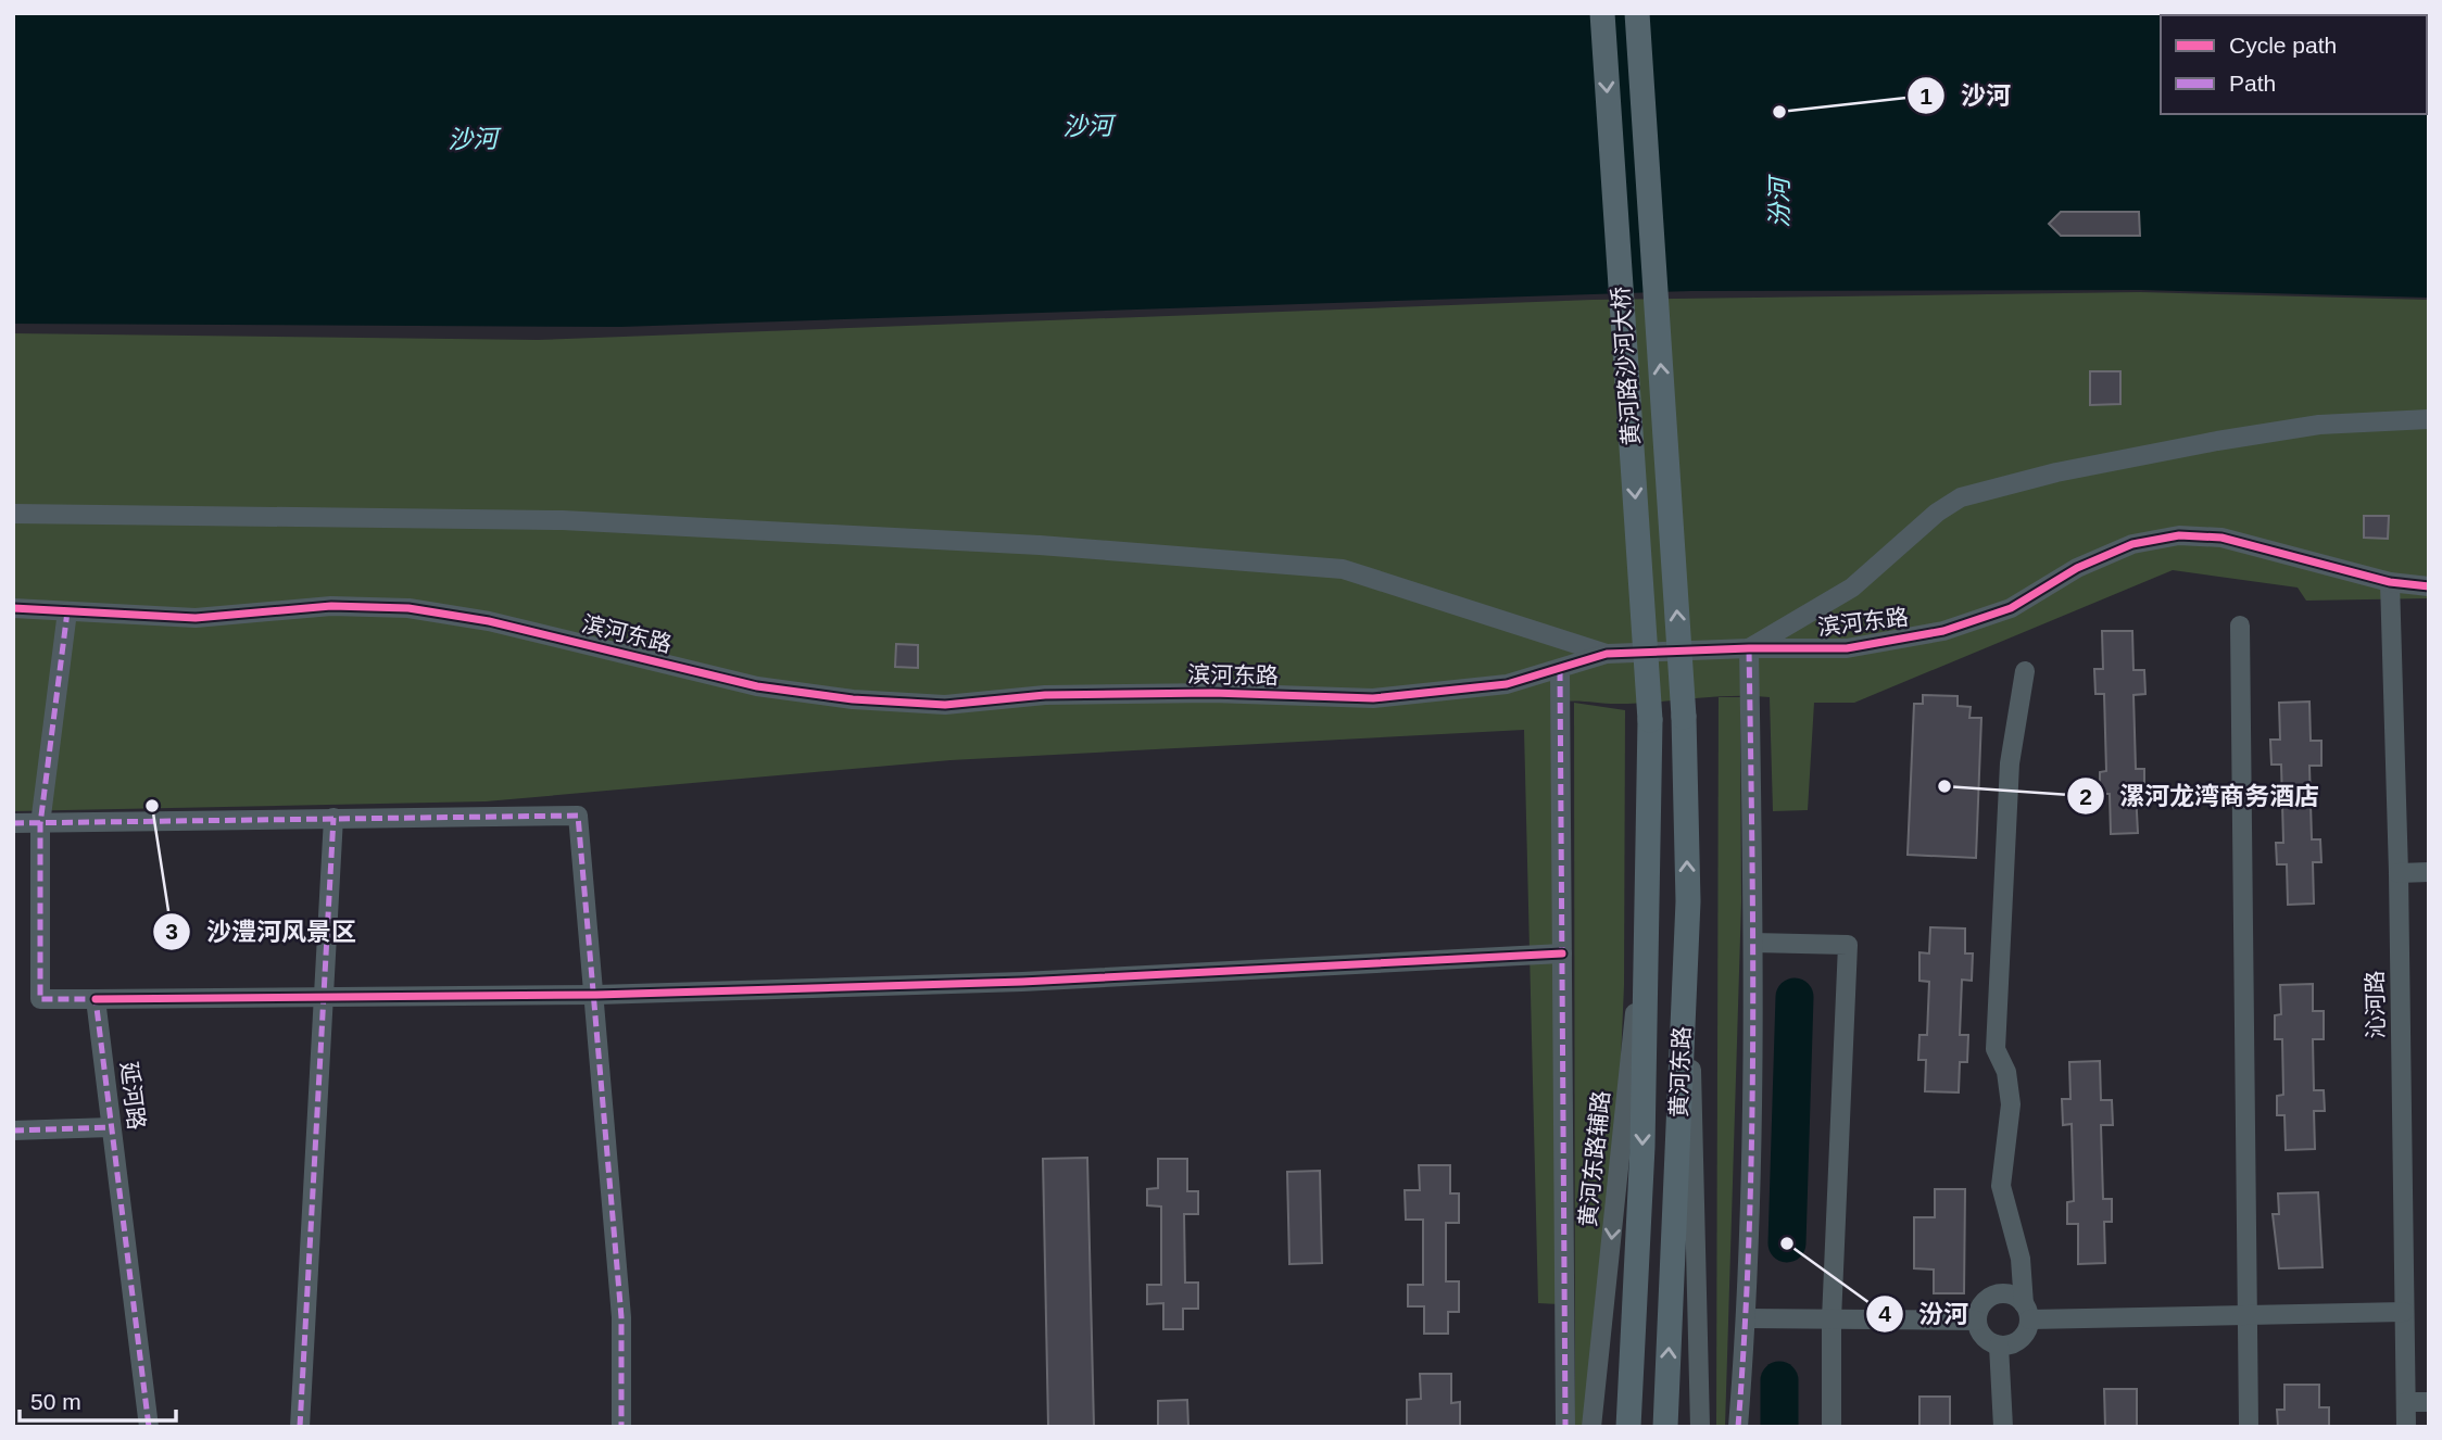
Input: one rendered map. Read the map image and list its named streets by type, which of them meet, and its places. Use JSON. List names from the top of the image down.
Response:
{
  "streets": {
    "main road": ["黄河路沙河大桥", "黄河东路"],
    "street": [
      "滨河东路",
      "沁河路",
      "延河路",
      "黄河东路辅路"
    ]
  },
  "crossings": [
    ["黄河路沙河大桥", "黄河东路"],
    ["滨河东路", "沁河路"],
    ["黄河东路", "黄河东路辅路"]
  ],
  "water": ["沙河", "汾河"],
  "places": [
    "沙河",
    "漯河龙湾商务酒店",
    "沙澧河风景区",
    "汾河"
  ],
  "legend": ["Cycle path", "Path"],
  "scale_bar": "50 m"
}
